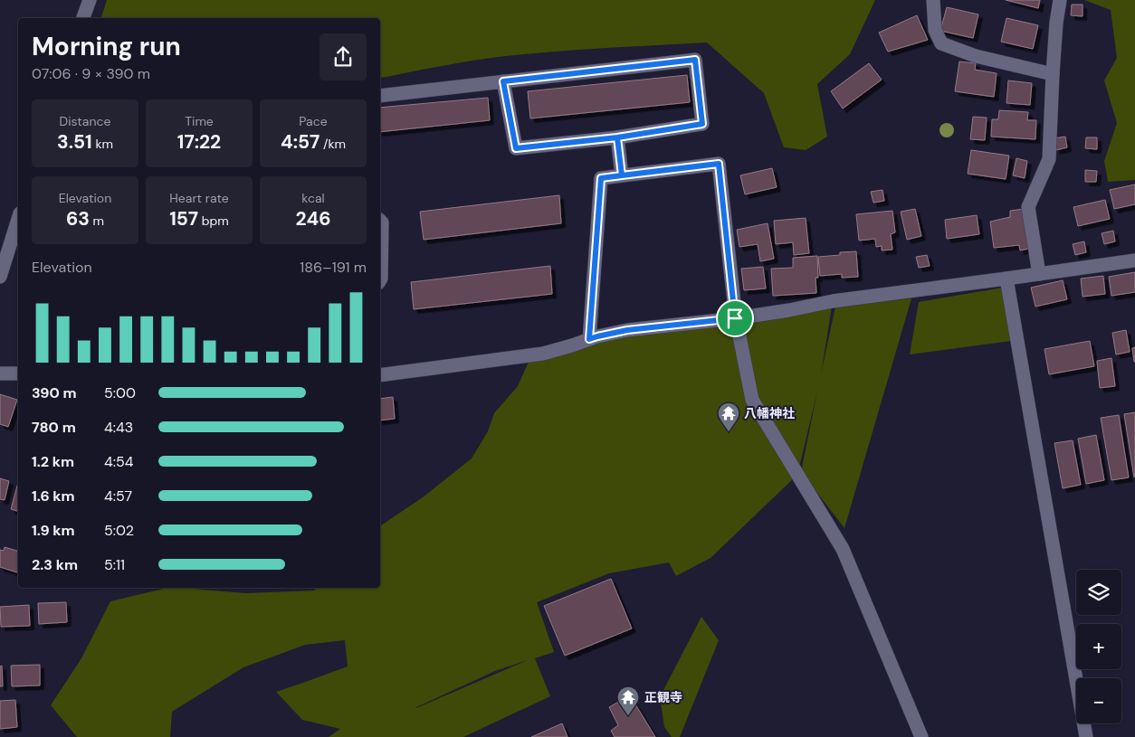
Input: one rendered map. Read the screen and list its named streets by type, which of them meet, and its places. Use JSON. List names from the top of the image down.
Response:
{
  "places": {
    "temple": ["八幡神社", "正観寺"]
  },
  "page": {
    "heading": ["Morning run", "07:06 · 9 × 390 m"],
    "stats": [
      ["Distance", "3.51 km"],
      ["Time", "17:22"],
      ["Pace", "4:57 /km"],
      ["Elevation", "63 m"],
      ["Heart rate", "157 bpm"],
      ["kcal", "246"]
    ],
    "chart": ["Elevation", "186–191 m"],
    "list": [
      {
        "name": "390 m",
        "note": "5:00"
      },
      {
        "name": "780 m",
        "note": "4:43"
      },
      {
        "name": "1.2 km",
        "note": "4:54"
      },
      {
        "name": "1.6 km",
        "note": "4:57"
      },
      {
        "name": "1.9 km",
        "note": "5:02"
      },
      {
        "name": "2.3 km",
        "note": "5:11"
      }
    ],
    "map_buttons": ["+", "−"]
  }
}
